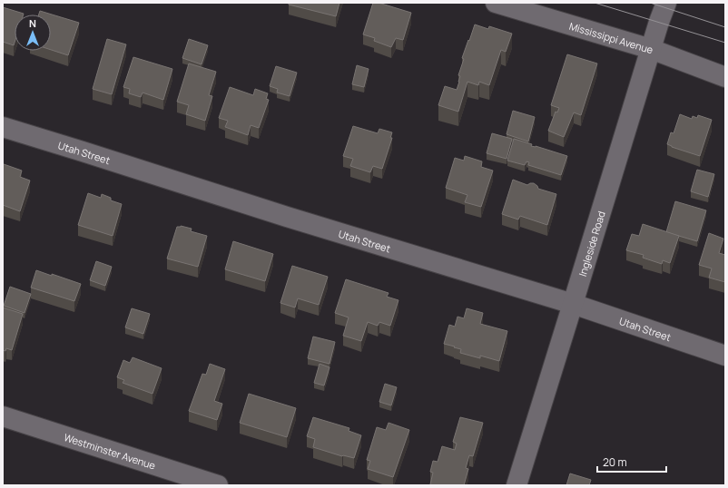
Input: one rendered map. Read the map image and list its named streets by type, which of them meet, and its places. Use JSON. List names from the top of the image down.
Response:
{
  "streets": {
    "street": [
      "Mississippi Avenue",
      "Utah Street",
      "Ingleside Road",
      "Westminster Avenue"
    ]
  },
  "crossings": [
    ["Mississippi Avenue", "Ingleside Road"],
    ["Utah Street", "Ingleside Road"]
  ],
  "scale_bar": "20 m",
  "north": "top"
}
